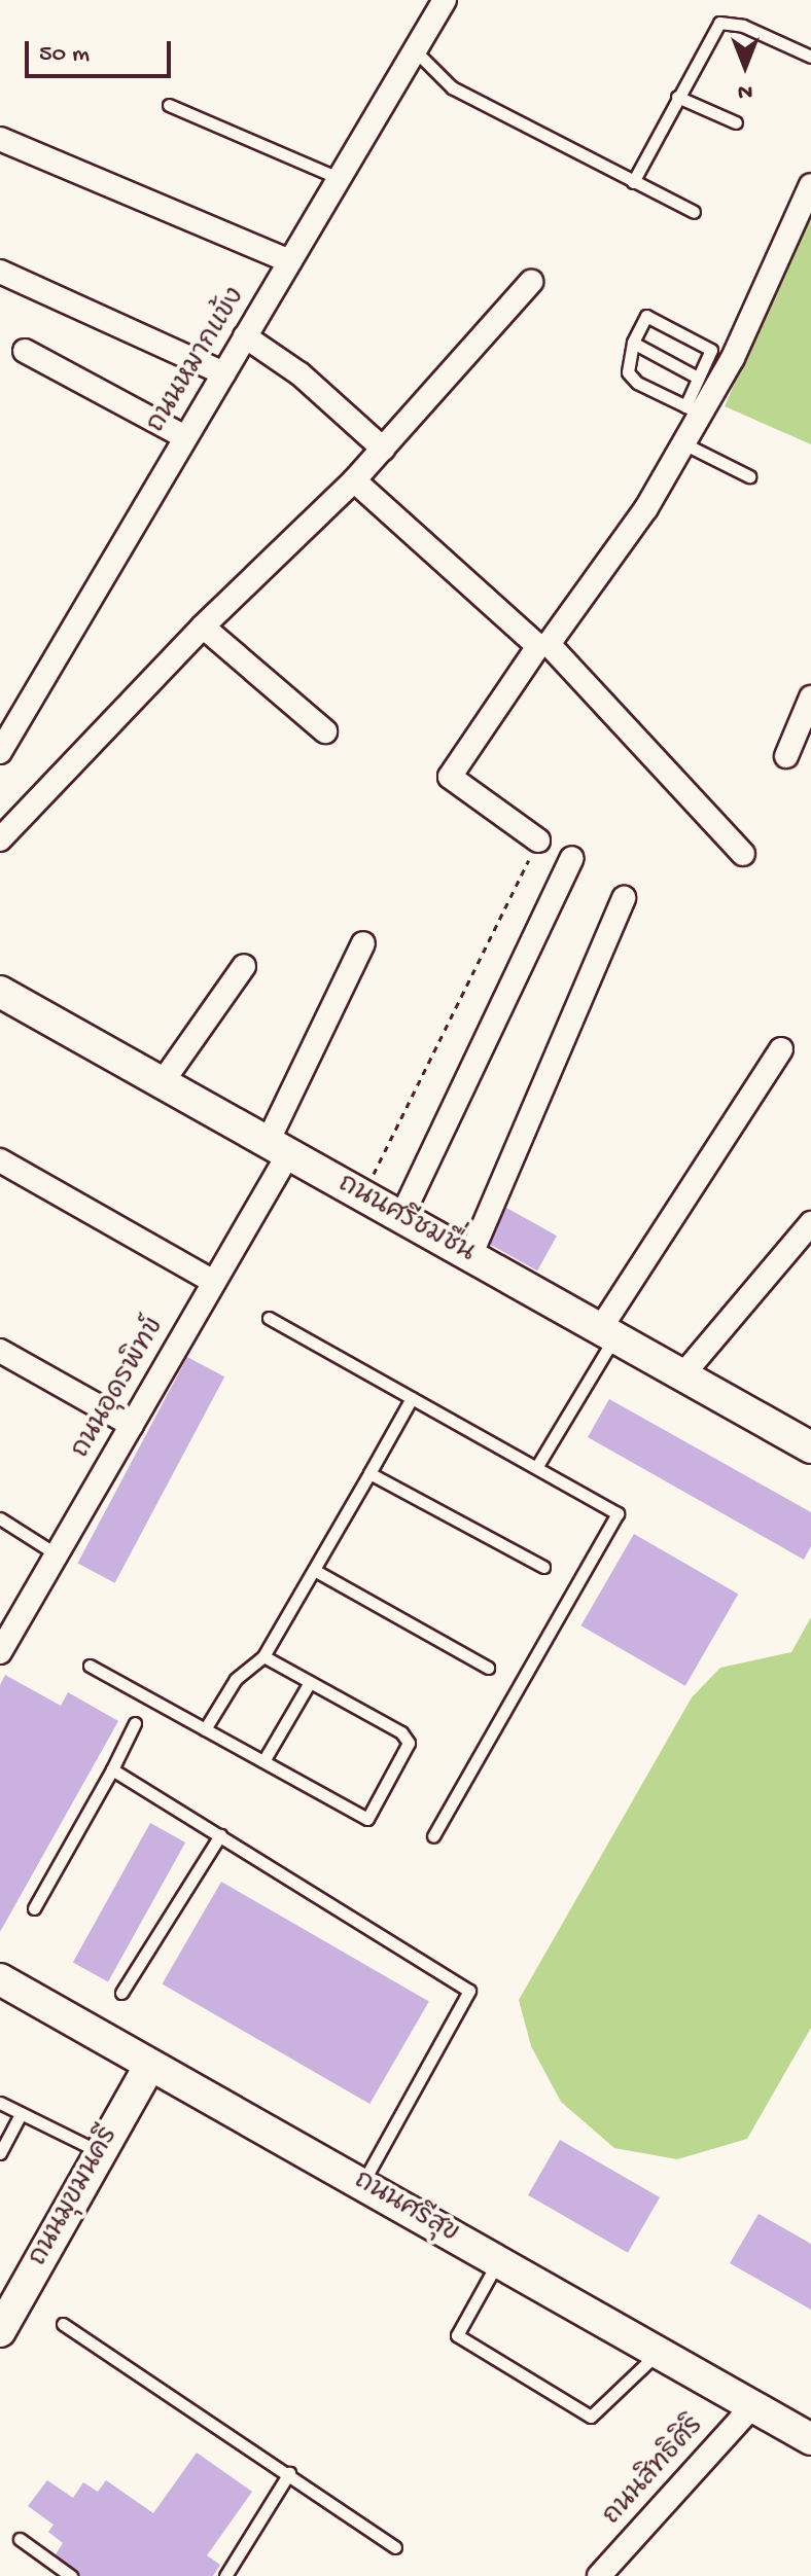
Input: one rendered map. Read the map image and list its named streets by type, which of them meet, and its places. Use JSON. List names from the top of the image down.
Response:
{
  "streets": {
    "street": [
      "ถนนหมากแข้ง",
      "ถนนศรีชมชื่น",
      "ถนนอุดรพิทข์",
      "ถนนมุขมนครี",
      "ถนนศรีสุข",
      "ถนนสิทธิศิริ"
    ]
  },
  "crossings": [
    ["ถนนศรีชมชื่น", "ถนนอุดรพิทข์"],
    ["ถนนมุขมนครี", "ถนนศรีสุข"],
    ["ถนนศรีสุข", "ถนนสิทธิศิริ"]
  ],
  "scale_bar": "50 m",
  "north": "bottom"
}
